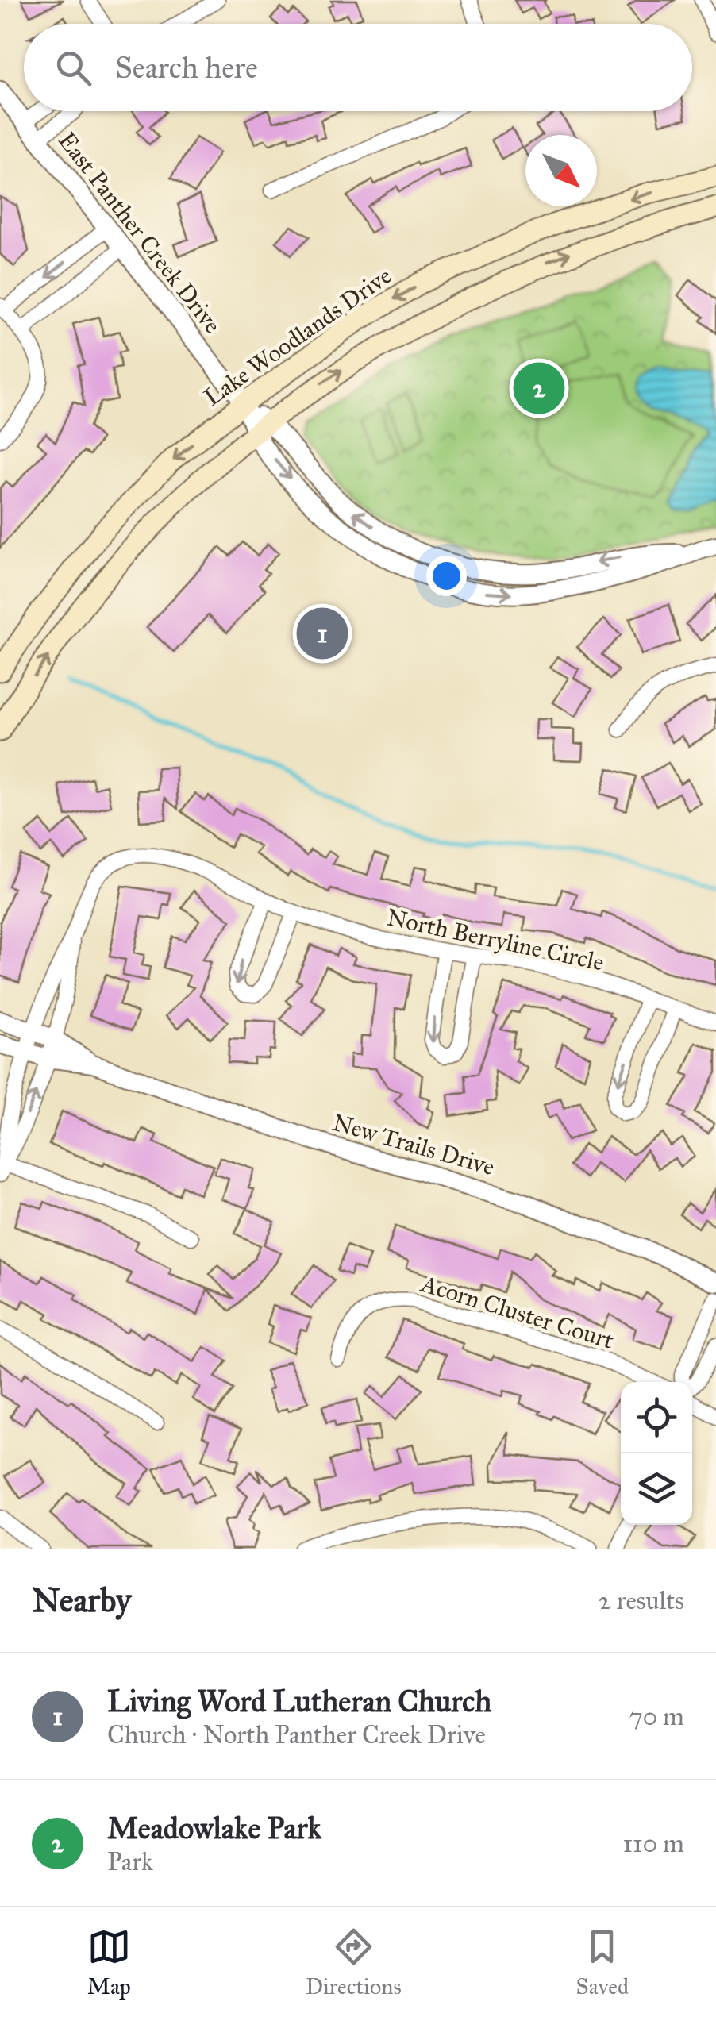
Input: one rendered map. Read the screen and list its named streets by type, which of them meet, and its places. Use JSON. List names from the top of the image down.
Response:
{
  "streets": {
    "main road": ["Lake Woodlands Drive"],
    "street": [
      "East Panther Creek Drive",
      "North Berryline Circle",
      "New Trails Drive",
      "Acorn Cluster Court"
    ]
  },
  "crossings": [
    ["East Panther Creek Drive", "Lake Woodlands Drive"]
  ],
  "north": "bottom right",
  "page": {
    "search": "Search here",
    "pins": ["2", "1"],
    "heading": ["Nearby", "2 results"],
    "list": [
      {
        "mark": "1",
        "name": "Living Word Lutheran Church",
        "note": "Church · North Panther Creek Drive",
        "value": "70 m"
      },
      {
        "mark": "2",
        "name": "Meadowlake Park",
        "note": "Park",
        "value": "110 m"
      }
    ],
    "nav": ["Map", "Directions", "Saved"]
  }
}
